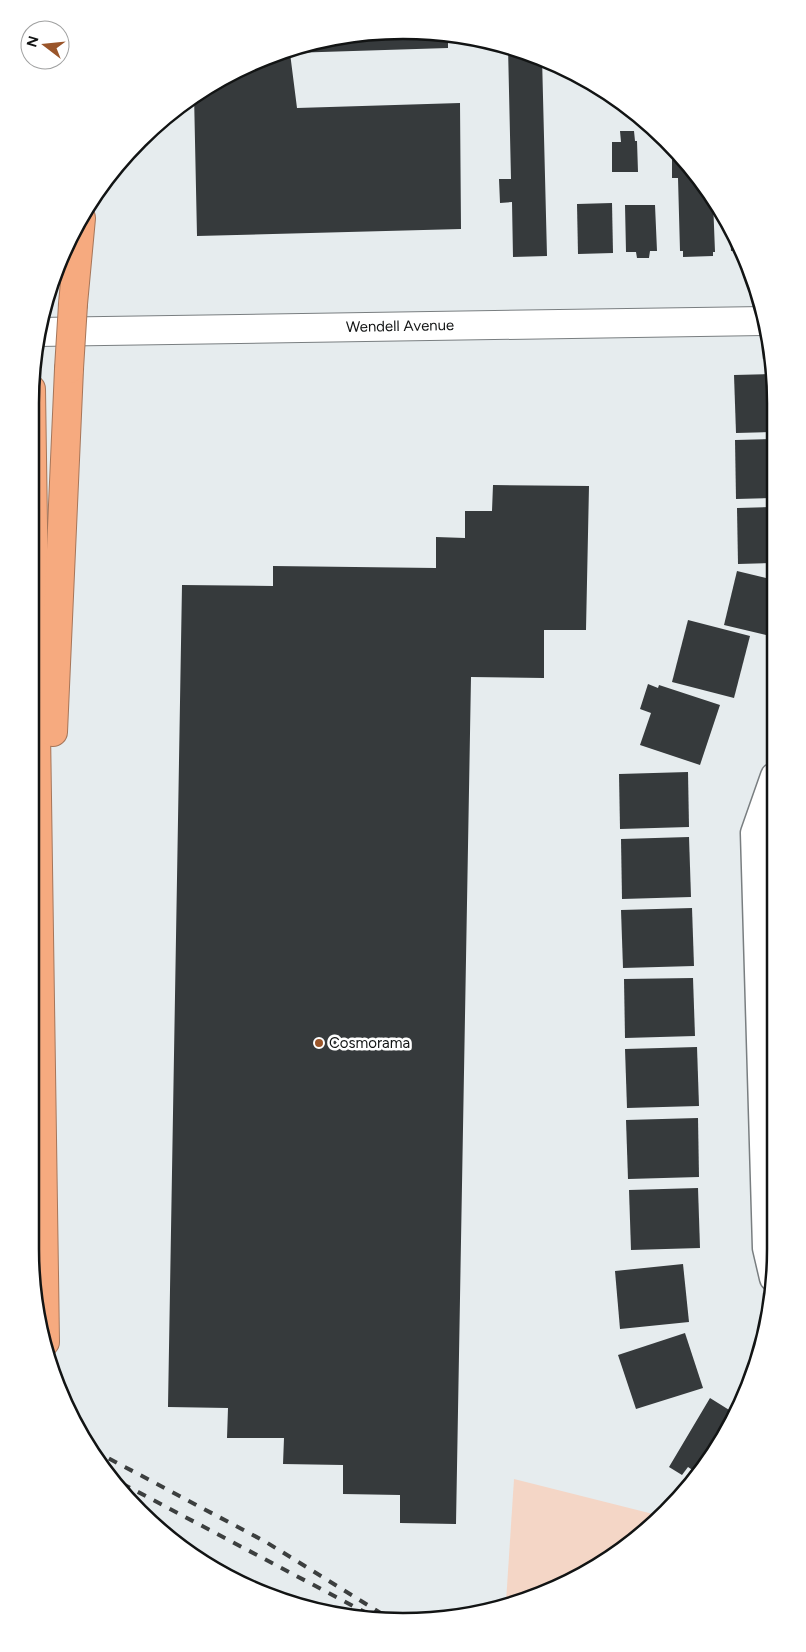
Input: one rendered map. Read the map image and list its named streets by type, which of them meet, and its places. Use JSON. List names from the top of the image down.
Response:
{
  "streets": {
    "street": ["Wendell Avenue"]
  },
  "places": ["Cosmorama"],
  "north": "left"
}
